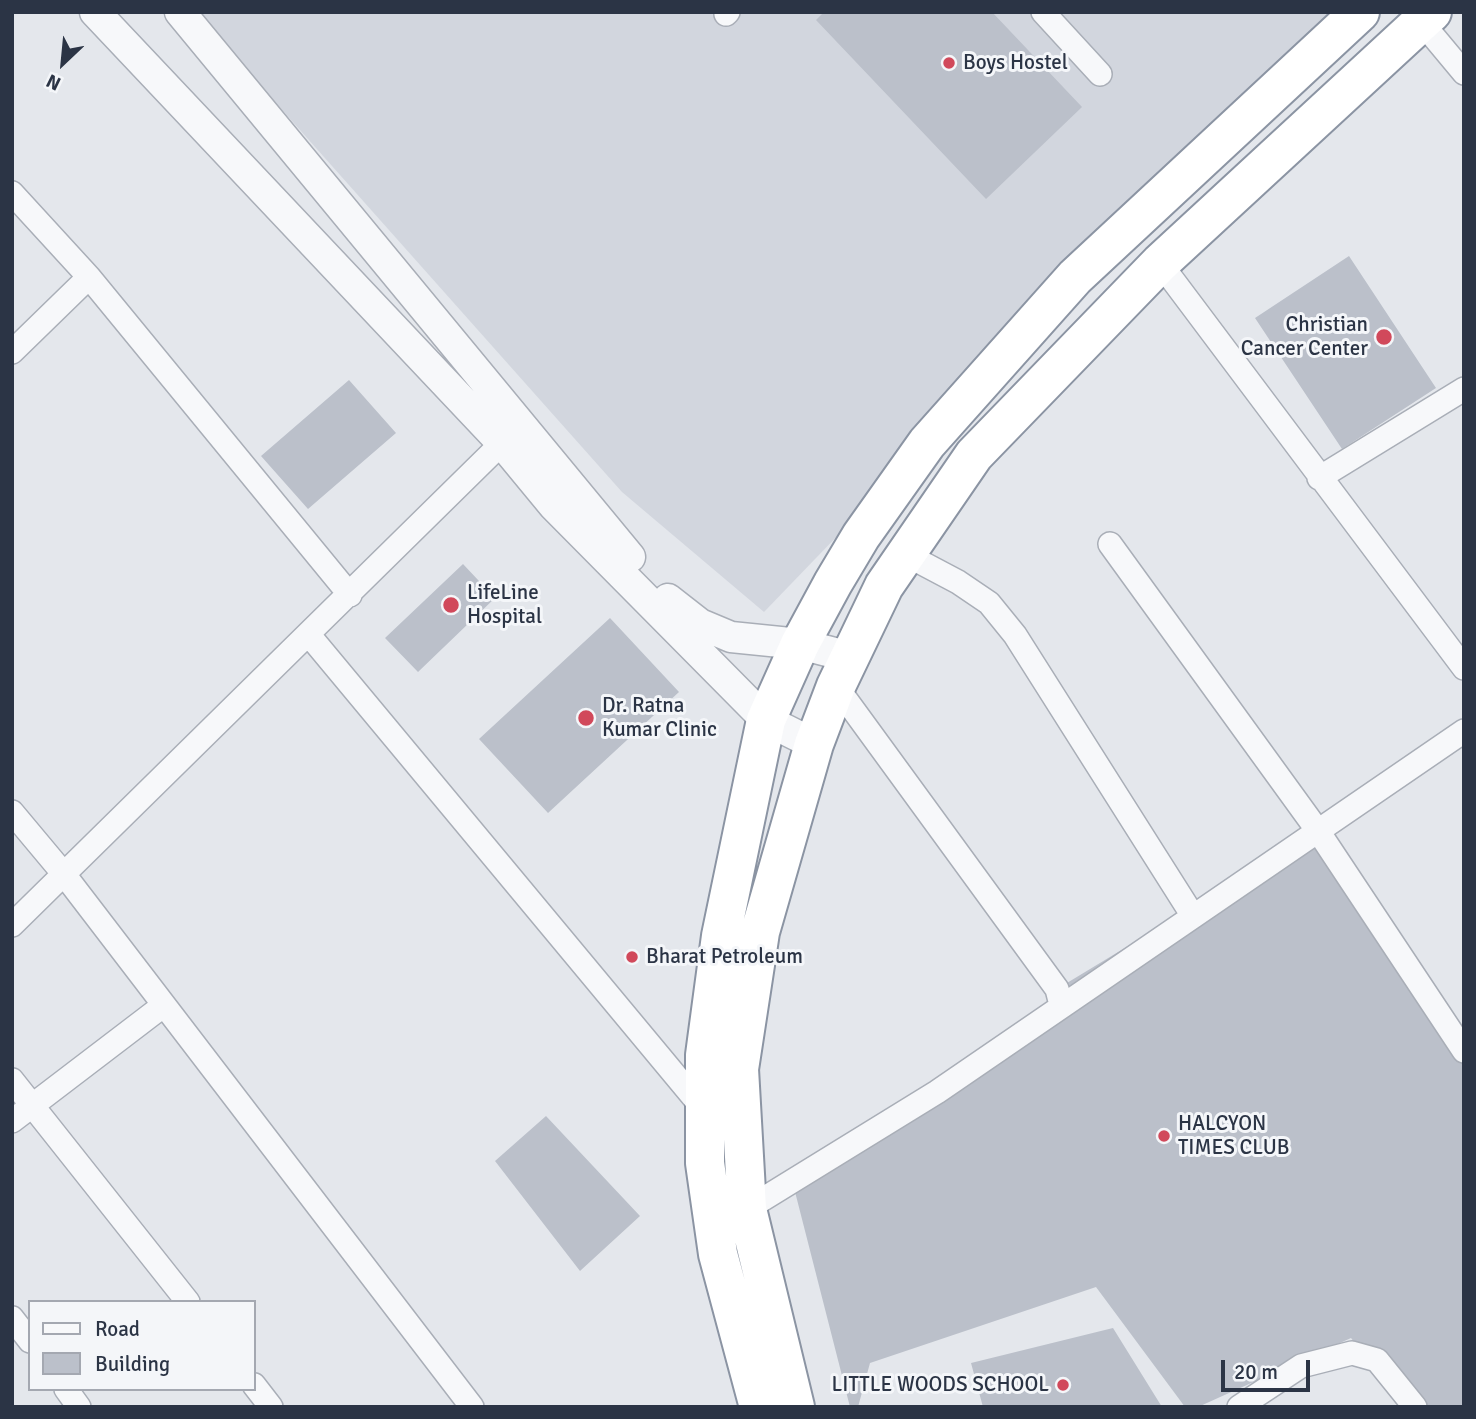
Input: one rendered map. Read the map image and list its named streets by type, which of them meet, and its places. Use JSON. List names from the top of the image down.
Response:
{
  "places": [
    "Boys Hostel",
    "Christian Cancer Center",
    "LifeLine Hospital",
    "Dr. Ratna Kumar Clinic",
    "Bharat Petroleum",
    "HALCYON TIMES CLUB",
    "LITTLE WOODS SCHOOL"
  ],
  "legend": ["Road", "Building"],
  "scale_bar": "20 m",
  "north": "bottom left"
}
